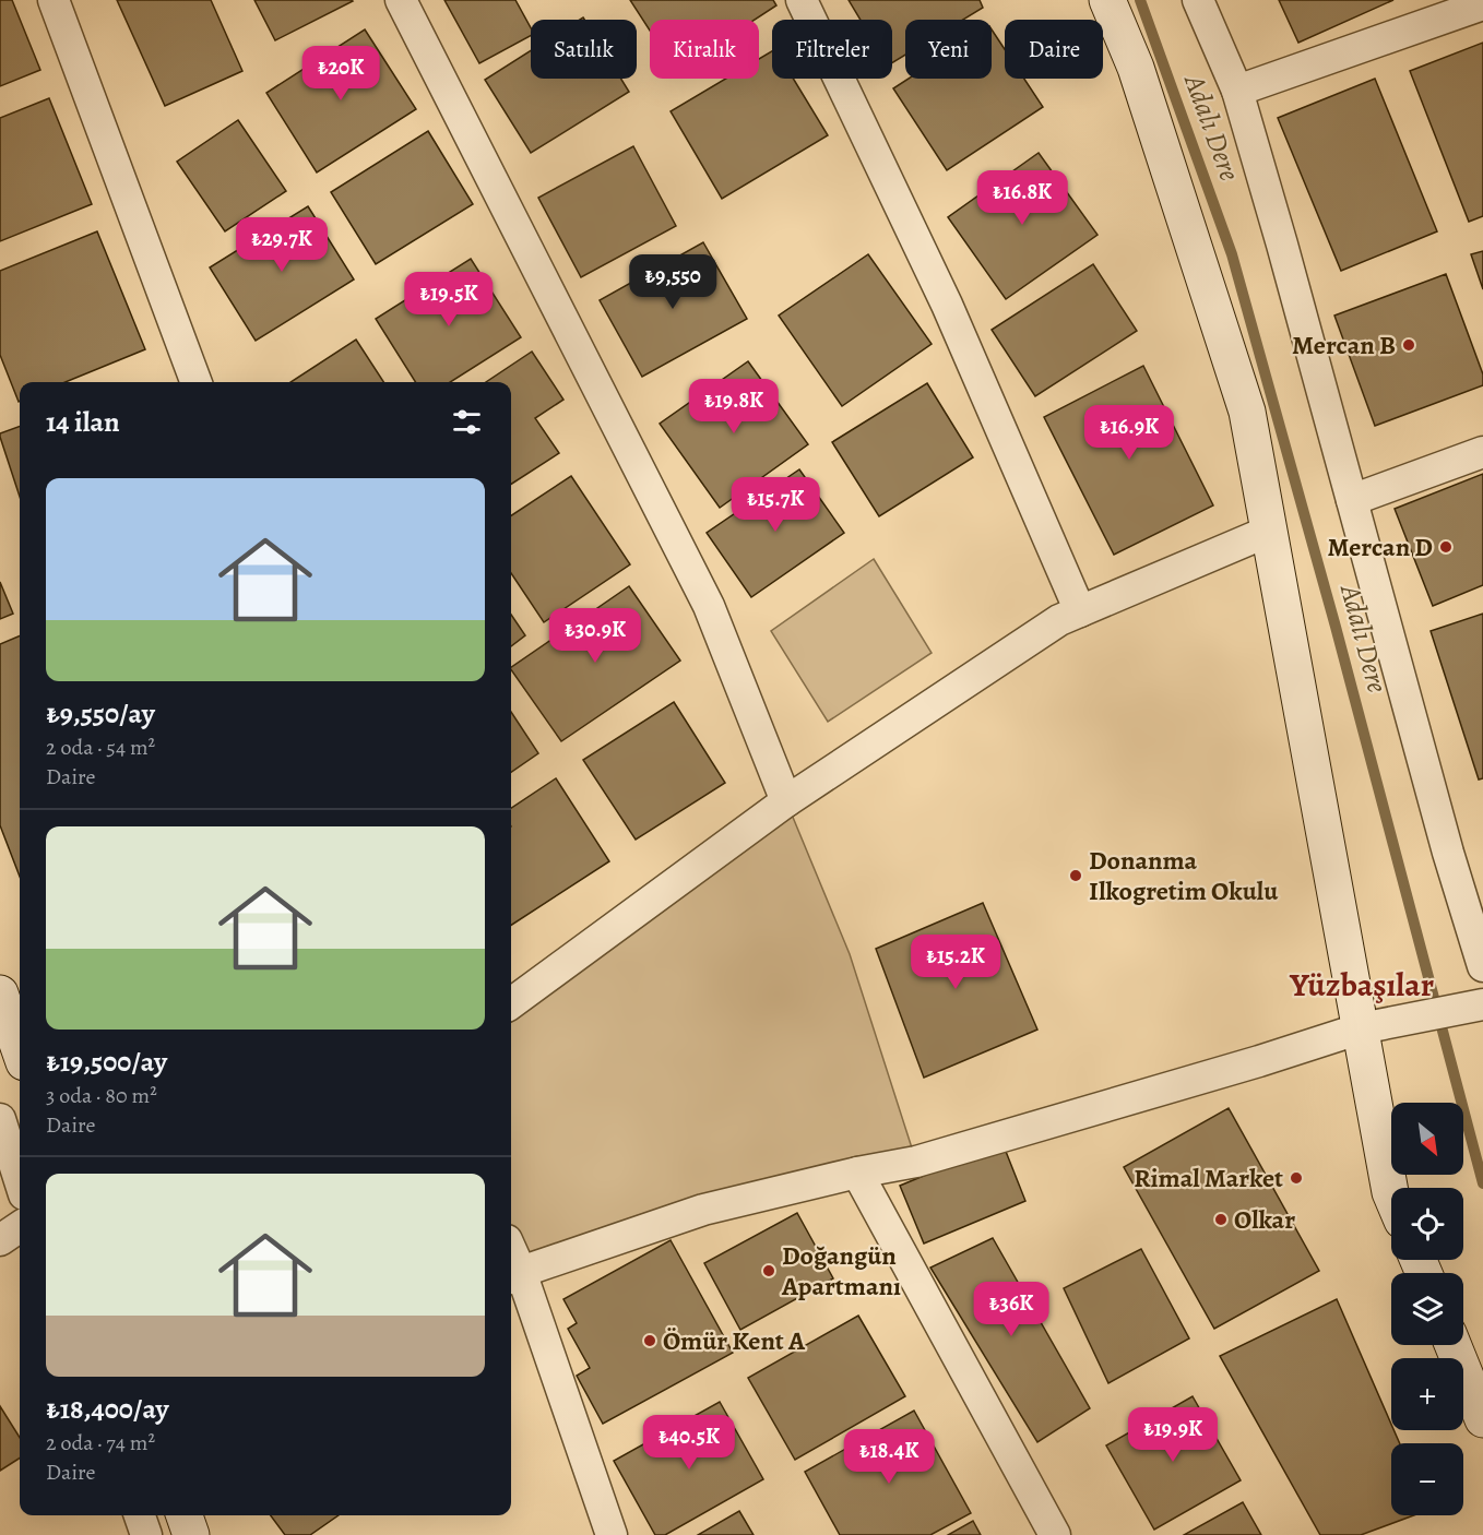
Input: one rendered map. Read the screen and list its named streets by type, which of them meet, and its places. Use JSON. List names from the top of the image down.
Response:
{
  "districts": ["Yüzbaşılar"],
  "water": ["Adalı Dere"],
  "places": [
    "Mercan B",
    "Mercan D",
    "Donanma Ilkogretim Okulu",
    "Rimal Market",
    "Olkar",
    "Doğangün Apartmanı",
    "Ömür Kent A"
  ],
  "north": "bottom right",
  "page": {
    "chip": [
      "Satılık",
      "Kiralık",
      "Filtreler",
      "Yeni",
      "Daire"
    ],
    "price": [
      "₺20K",
      "₺16.8K",
      "₺29.7K",
      "₺9,550",
      "₺19.5K",
      "₺19.8K",
      "₺16.9K",
      "₺15.7K",
      "₺30.9K",
      "₺15.2K",
      "₺36K",
      "₺19.9K",
      "₺40.5K",
      "₺18.4K"
    ],
    "heading": "14 ilan",
    "list": [
      {
        "name": "₺9,550/ay",
        "note": "2 oda · 54 m² · Daire"
      },
      {
        "name": "₺19,500/ay",
        "note": "3 oda · 80 m² · Daire"
      },
      {
        "name": "₺18,400/ay",
        "note": "2 oda · 74 m² · Daire"
      }
    ],
    "map_buttons": ["+", "−"]
  }
}
